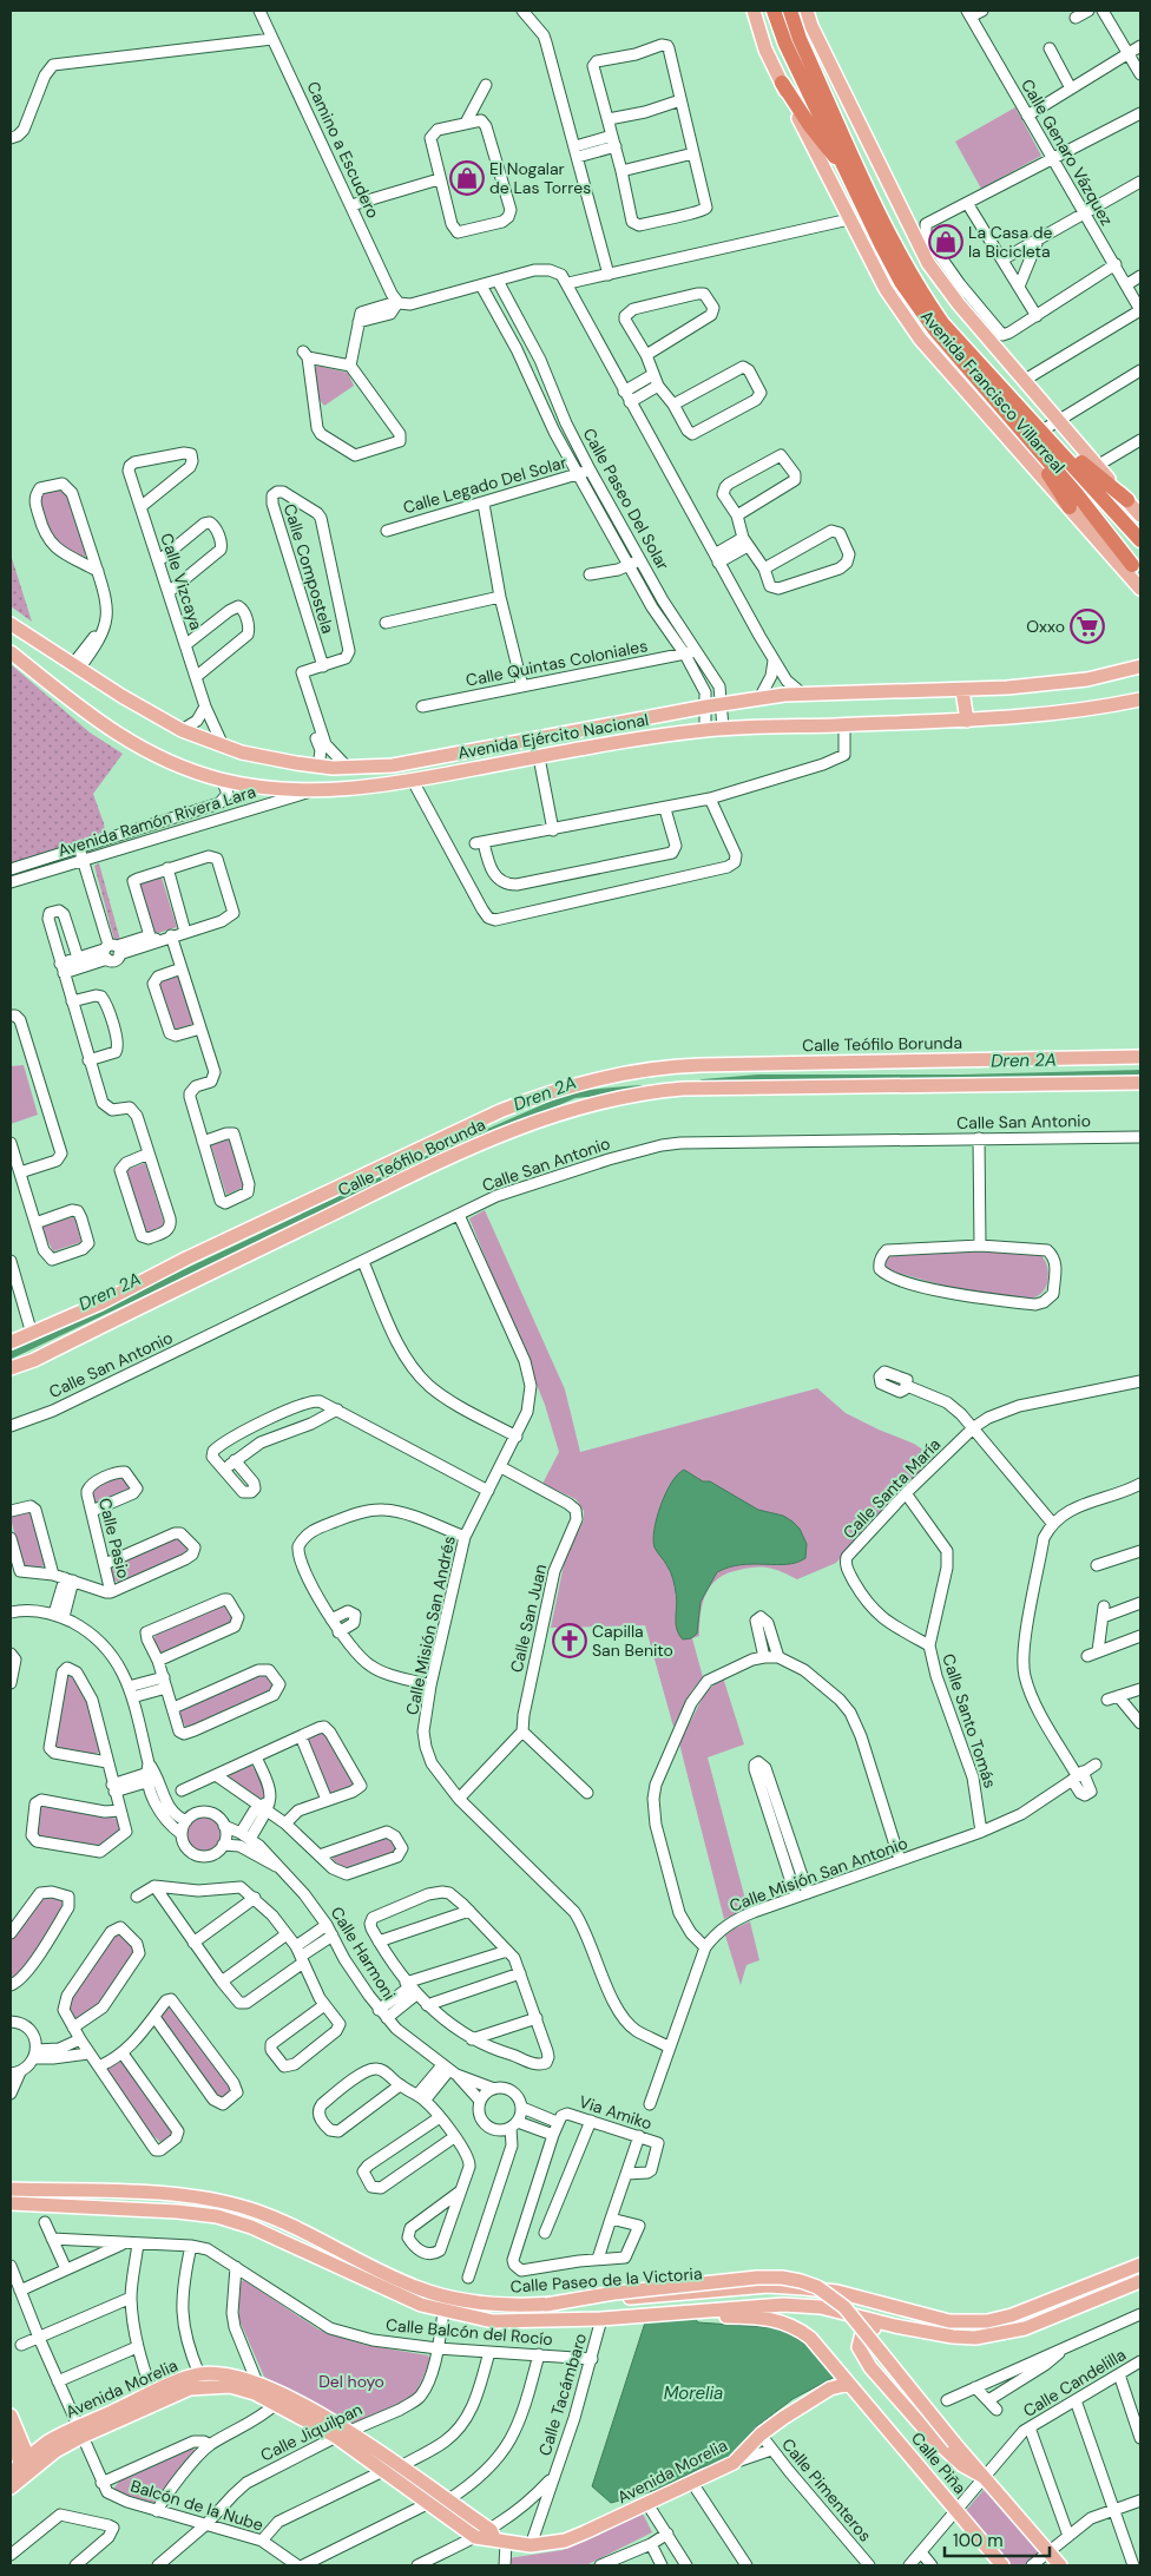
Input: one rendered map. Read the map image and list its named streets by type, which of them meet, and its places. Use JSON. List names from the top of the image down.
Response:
{
  "streets": {
    "highway": ["Avenida Francisco Villarreal"],
    "main road": [
      "Avenida Ejército Nacional",
      "Calle Teófilo Borunda",
      "Calle Paseo de la Victoria",
      "Avenida Morelia",
      "Calle Piña"
    ],
    "street": [
      "Camino a Escudero",
      "Calle Genaro Vázquez",
      "Calle Legado Del Solar",
      "Calle Paseo Del Solar",
      "Calle Compostela",
      "Calle Vizcaya",
      "Calle Quintas Coloniales",
      "Avenida Ramón Rivera Lara",
      "Calle San Antonio",
      "Calle Santa María",
      "Calle Pasio",
      "Calle San Juan",
      "Calle Misión San Andrés",
      "Calle Santo Tomás",
      "Calle Misión San Antonio",
      "Calle Harmoni",
      "Via Amiko",
      "Calle Balcón del Rocío",
      "Calle Candelilla",
      "Calle Tacámbaro",
      "Calle Jiquilpan",
      "Calle Pimenteros",
      "Balcón de la Nube"
    ]
  },
  "crossings": [
    ["Calle Legado Del Solar", "Calle Paseo Del Solar"],
    ["Calle Paseo Del Solar", "Calle Quintas Coloniales"],
    ["Calle Paseo Del Solar", "Avenida Ejército Nacional"],
    ["Calle Vizcaya", "Avenida Ejército Nacional"],
    ["Avenida Ejército Nacional", "Avenida Ramón Rivera Lara"],
    ["Calle San Antonio", "Calle Misión San Andrés"],
    ["Calle Santa María", "Calle Santo Tomás"],
    ["Calle San Juan", "Calle Misión San Andrés"],
    ["Calle Misión San Andrés", "Calle Misión San Antonio"],
    ["Calle Santo Tomás", "Calle Misión San Antonio"],
    ["Calle Harmoni", "Via Amiko"],
    ["Calle Paseo de la Victoria", "Calle Piña"],
    ["Calle Balcón del Rocío", "Calle Tacámbaro"],
    ["Calle Balcón del Rocío", "Calle Jiquilpan"],
    ["Calle Candelilla", "Calle Piña"],
    ["Avenida Morelia", "Calle Tacámbaro"],
    ["Avenida Morelia", "Calle Jiquilpan"],
    ["Avenida Morelia", "Calle Piña"],
    ["Avenida Morelia", "Calle Pimenteros"],
    ["Avenida Morelia", "Balcón de la Nube"],
    ["Calle Jiquilpan", "Balcón de la Nube"]
  ],
  "water": ["Dren 2A", "Morelia"],
  "parks": ["Del hoyo"],
  "places": {
    "shop": ["El Nogalar de Las Torres", "La Casa de la Bicicleta"],
    "supermarket": ["Oxxo"],
    "church": ["Capilla San Benito"]
  },
  "scale_bar": "100 m"
}
